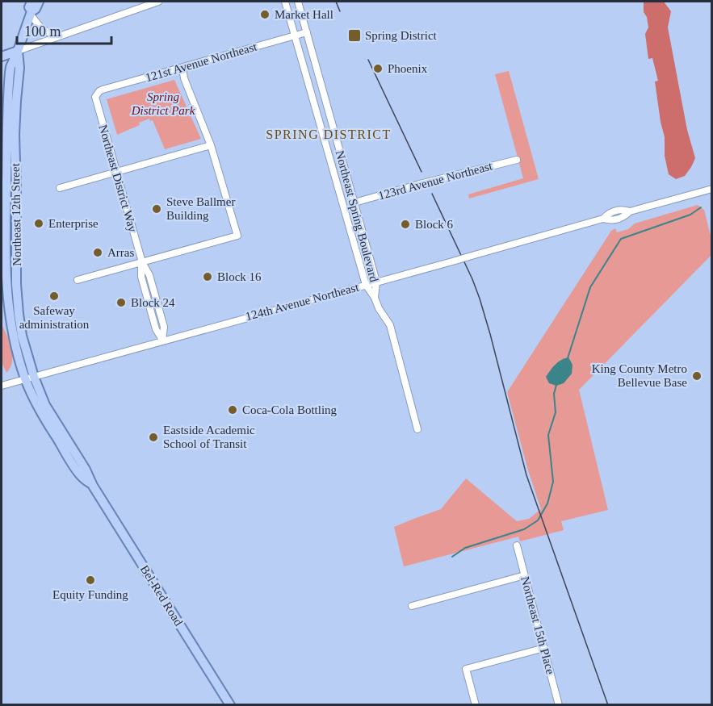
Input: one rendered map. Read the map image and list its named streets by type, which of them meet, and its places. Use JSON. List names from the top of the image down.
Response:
{
  "streets": {
    "main road": ["Northeast 12th Street", "Bel-Red Road"],
    "street": [
      "121st Avenue Northeast",
      "Northeast District Way",
      "123rd Avenue Northeast",
      "Northeast Spring Boulevard",
      "124th Avenue Northeast",
      "Northeast 15th Place"
    ]
  },
  "crossings": [
    ["121st Avenue Northeast", "Northeast District Way"],
    ["121st Avenue Northeast", "Northeast Spring Boulevard"],
    ["Northeast District Way", "124th Avenue Northeast"],
    ["123rd Avenue Northeast", "Northeast Spring Boulevard"],
    ["Northeast 12th Street", "124th Avenue Northeast"],
    ["Northeast 12th Street", "Bel-Red Road"],
    ["Northeast Spring Boulevard", "124th Avenue Northeast"],
    ["124th Avenue Northeast", "Bel-Red Road"]
  ],
  "districts": ["SPRING DISTRICT"],
  "parks": ["Spring District Park"],
  "places": {
    "other": [
      "Market Hall",
      "Phoenix",
      "Steve Ballmer Building",
      "Enterprise",
      "Block 6",
      "Arras",
      "Block 16",
      "Safeway administration",
      "Block 24",
      "King County Metro Bellevue Base",
      "Coca-Cola Bottling",
      "Eastside Academic School of Transit",
      "Equity Funding"
    ],
    "transit": ["Spring District"]
  },
  "scale_bar": "100 m"
}
